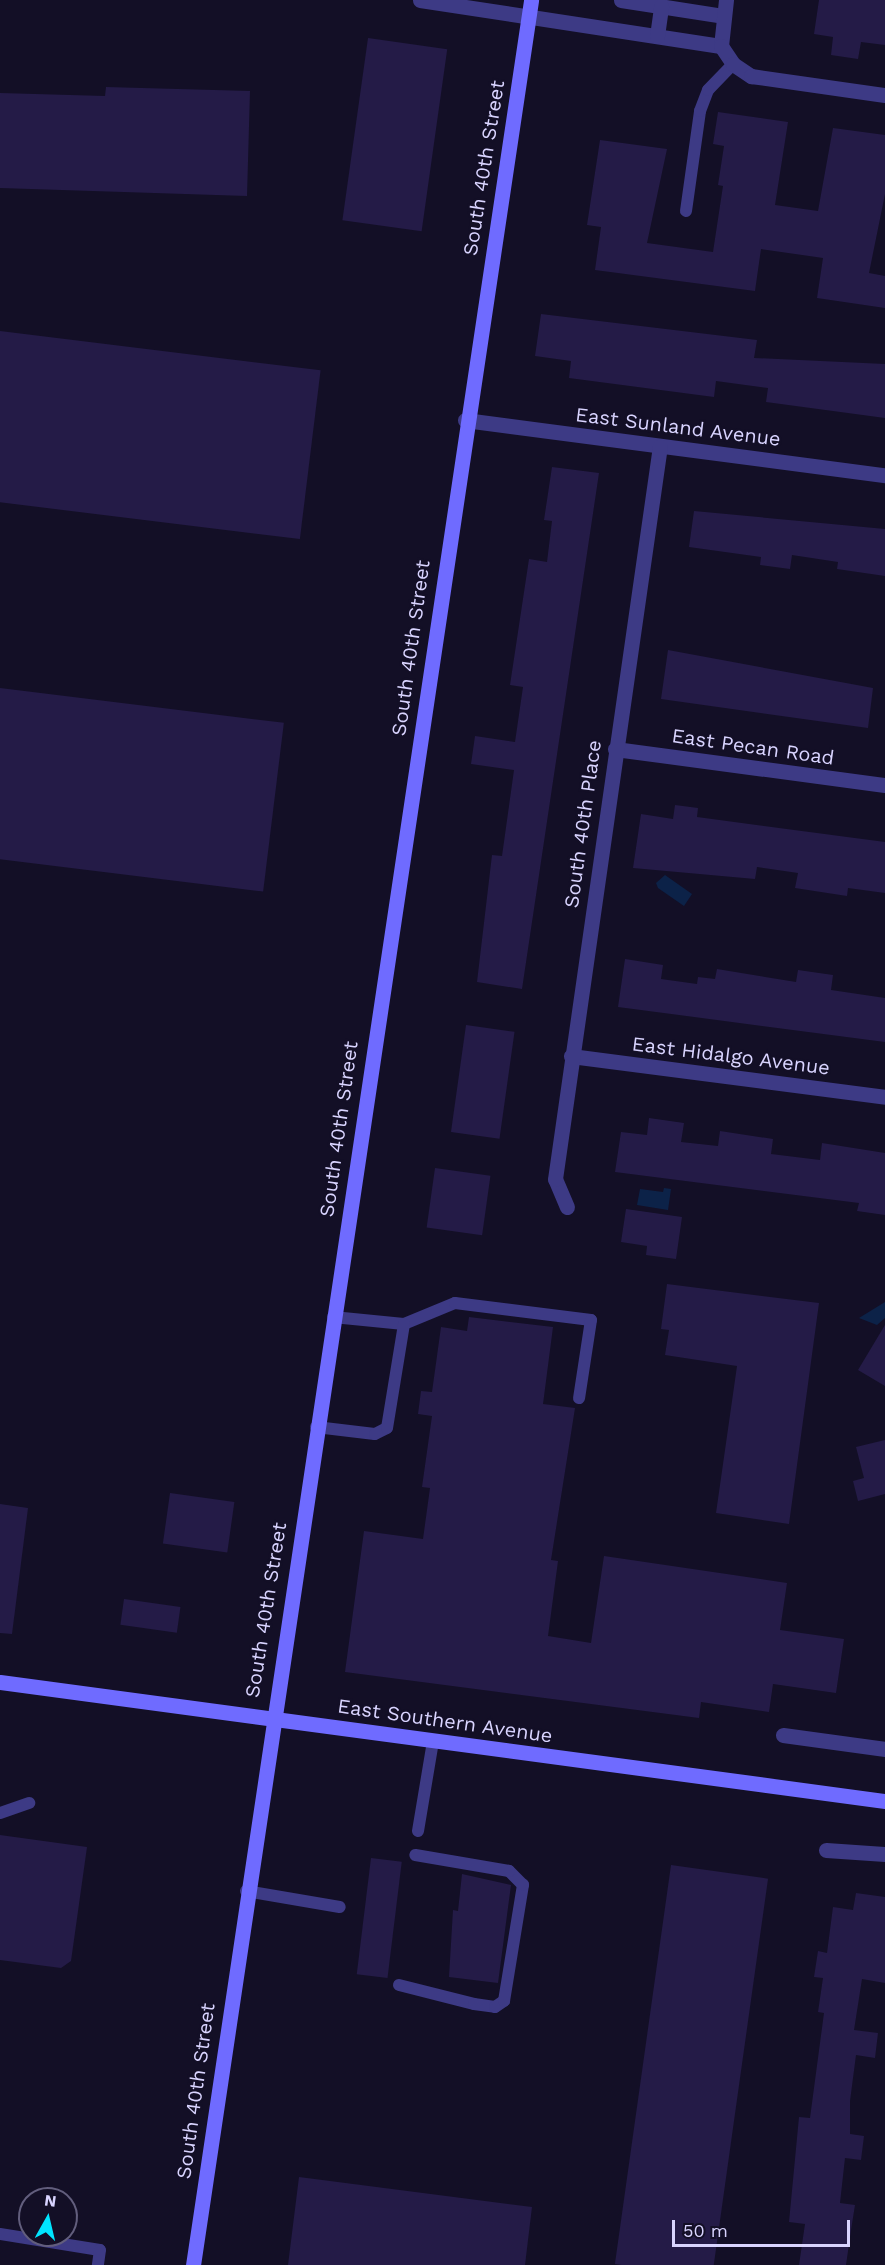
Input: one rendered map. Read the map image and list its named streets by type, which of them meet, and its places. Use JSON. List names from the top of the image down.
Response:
{
  "streets": {
    "main road": ["South 40th Street", "East Southern Avenue"],
    "street": [
      "East Sunland Avenue",
      "East Pecan Road",
      "South 40th Place",
      "East Hidalgo Avenue"
    ]
  },
  "crossings": [
    ["South 40th Street", "East Sunland Avenue"],
    ["South 40th Street", "East Southern Avenue"],
    ["East Sunland Avenue", "South 40th Place"],
    ["East Pecan Road", "South 40th Place"],
    ["South 40th Place", "East Hidalgo Avenue"]
  ],
  "scale_bar": "50 m",
  "north": "top"
}
